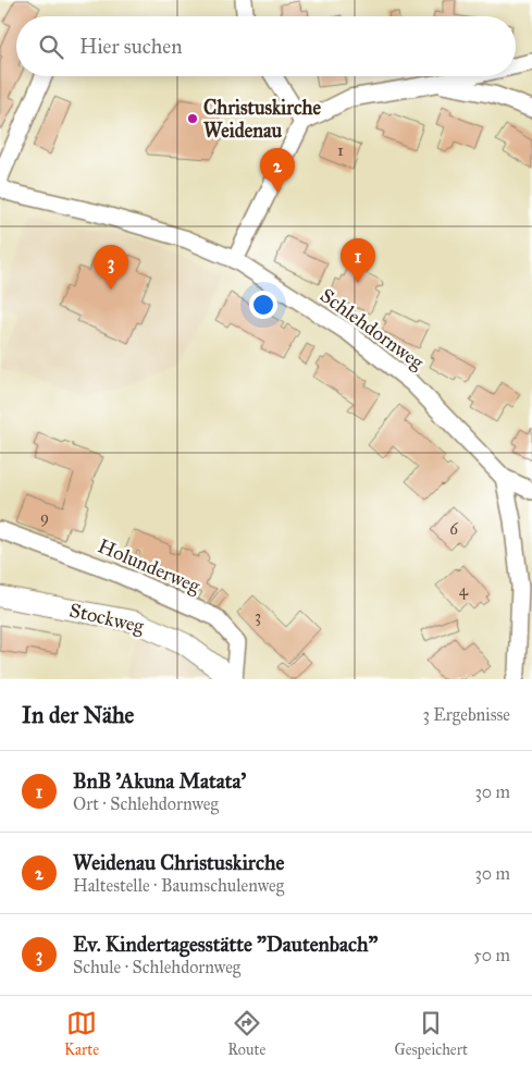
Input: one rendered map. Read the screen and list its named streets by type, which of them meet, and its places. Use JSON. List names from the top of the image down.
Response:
{
  "streets": {
    "street": ["Schlehdornweg", "Holunderweg", "Stockweg"]
  },
  "crossings": [
    ["Holunderweg", "Stockweg"]
  ],
  "places": ["Christuskirche Weidenau"],
  "house_numbers": [
    "1",
    "9",
    "6",
    "4",
    "3"
  ],
  "page": {
    "search": "Hier suchen",
    "pins": ["2", "1", "3"],
    "heading": ["In der Nähe", "3 Ergebnisse"],
    "list": [
      {
        "mark": "1",
        "name": "BnB 'Akuna Matata'",
        "note": "Ort · Schlehdornweg",
        "value": "30 m"
      },
      {
        "mark": "2",
        "name": "Weidenau Christuskirche",
        "note": "Haltestelle · Baumschulenweg",
        "value": "30 m"
      },
      {
        "mark": "3",
        "name": "Ev. Kindertagesstätte \"Dautenbach\"",
        "note": "Schule · Schlehdornweg",
        "value": "50 m"
      }
    ],
    "nav": ["Karte", "Route", "Gespeichert"]
  }
}
